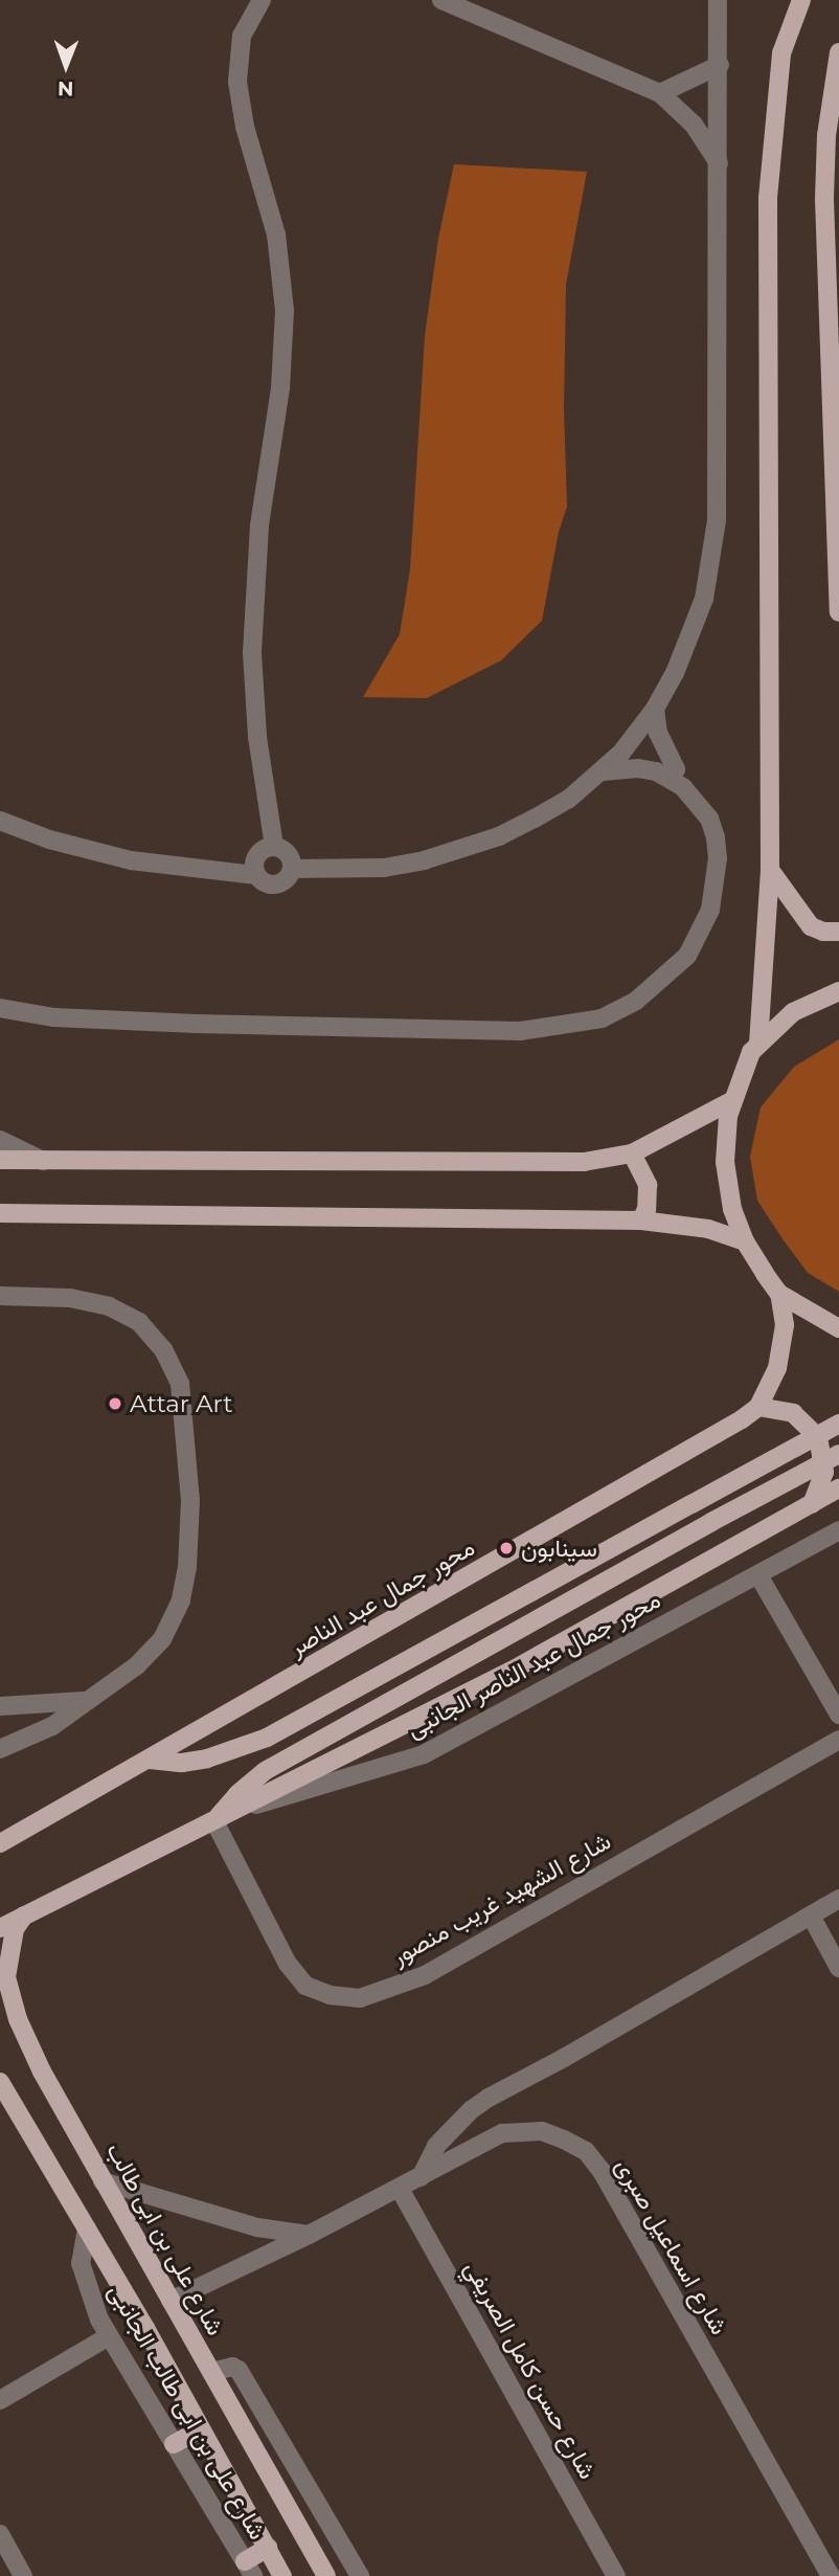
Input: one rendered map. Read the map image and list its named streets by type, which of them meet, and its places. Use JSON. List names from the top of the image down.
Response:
{
  "streets": {
    "main road": ["محور جمال عبد الناصر", "شارع على بن ابى طالب"],
    "street": [
      "محور جمال عبد الناصر الجانبى",
      "شارع الشهيد غريب منصور",
      "شارع اسماعيل صبرى",
      "شارع حسن كامل الصريفي",
      "شارع على بن ابى طالب الجانبى"
    ]
  },
  "crossings": [
    ["شارع على بن ابى طالب", "شارع اسماعيل صبرى"],
    ["شارع على بن ابى طالب", "شارع على بن ابى طالب الجانبى"],
    ["شارع اسماعيل صبرى", "شارع حسن كامل الصريفي"]
  ],
  "places": ["Attar Art", "سينابون"],
  "north": "bottom"
}
